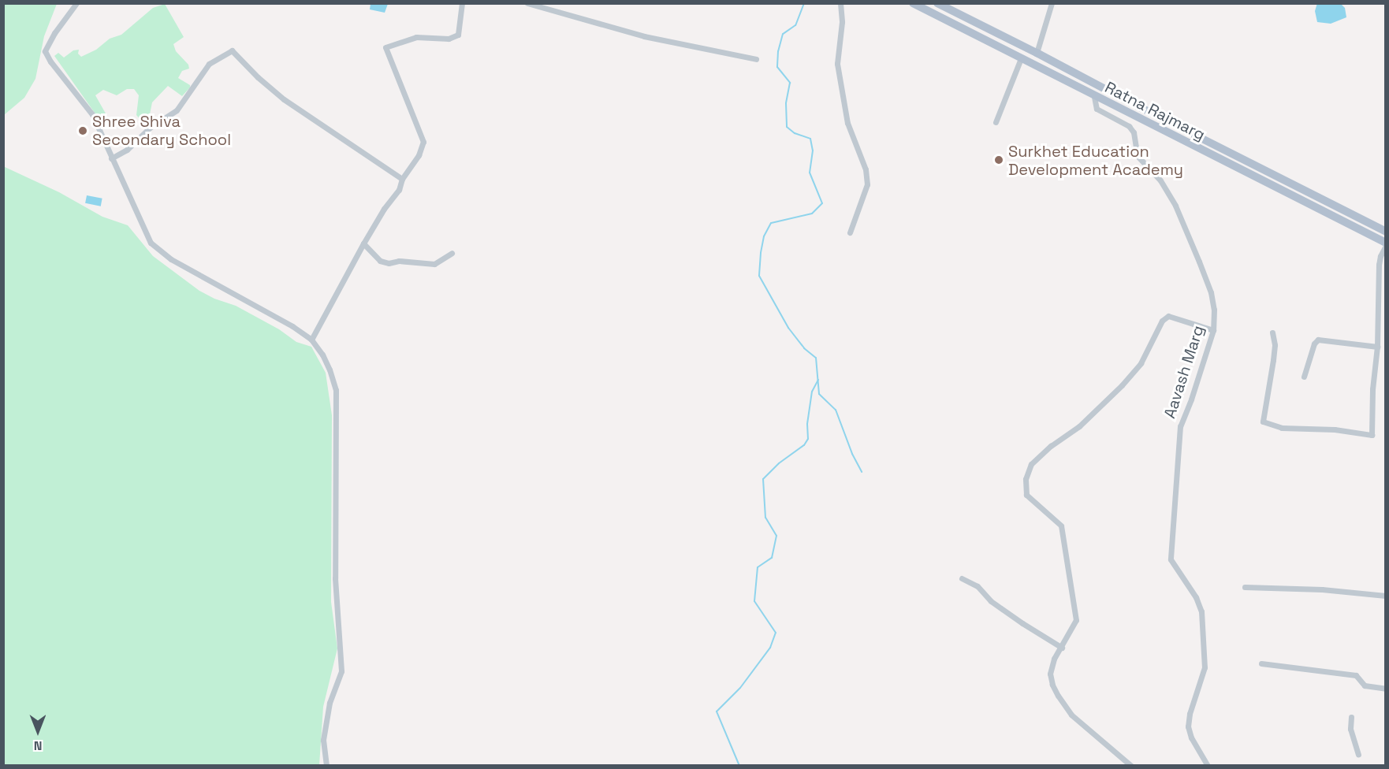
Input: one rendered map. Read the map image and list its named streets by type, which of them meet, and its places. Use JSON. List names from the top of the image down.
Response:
{
  "streets": {
    "main road": ["Ratna Rajmarg"],
    "street": ["Aavash Marg"]
  },
  "crossings": [
    ["Ratna Rajmarg", "Aavash Marg"]
  ],
  "places": ["Shree Shiva Secondary School", "Surkhet Education Development Academy"],
  "north": "bottom"
}
